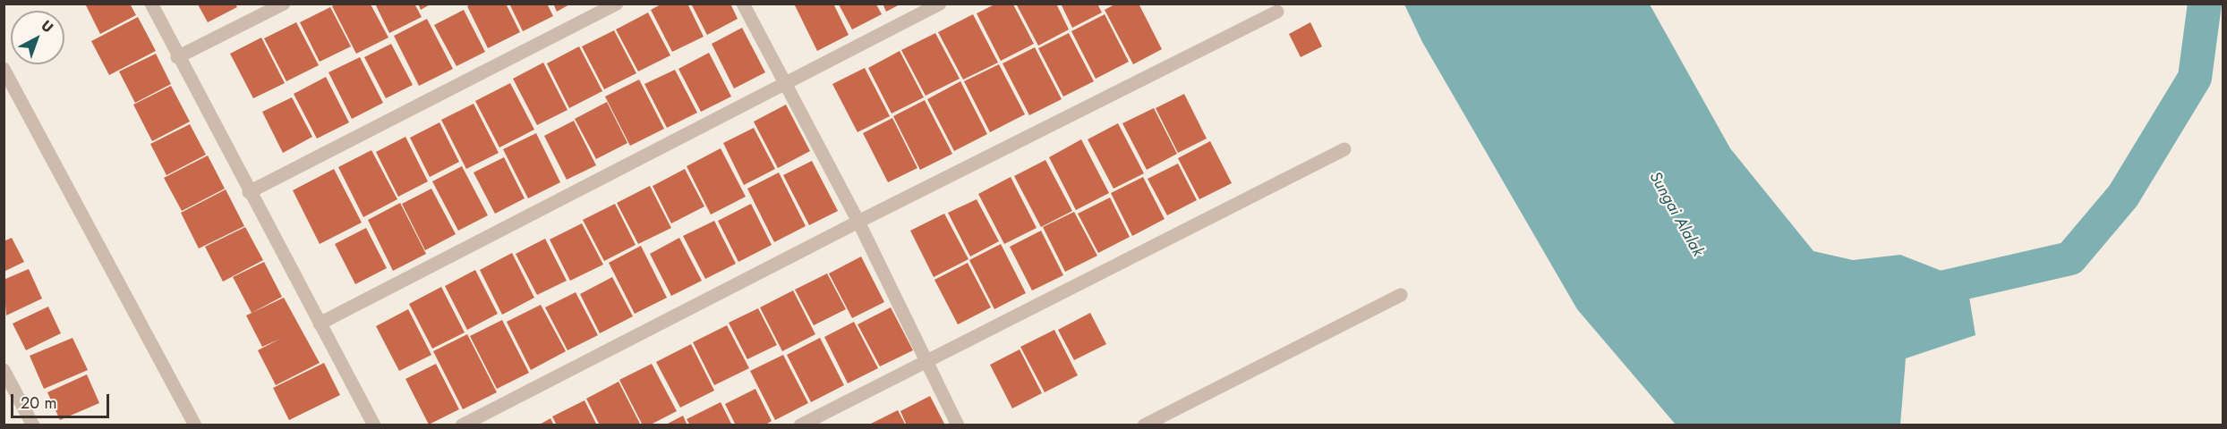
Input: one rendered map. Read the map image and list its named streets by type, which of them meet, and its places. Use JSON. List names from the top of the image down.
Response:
{
  "water": ["Sungai Alalak"],
  "scale_bar": "20 m",
  "north": "top right"
}
